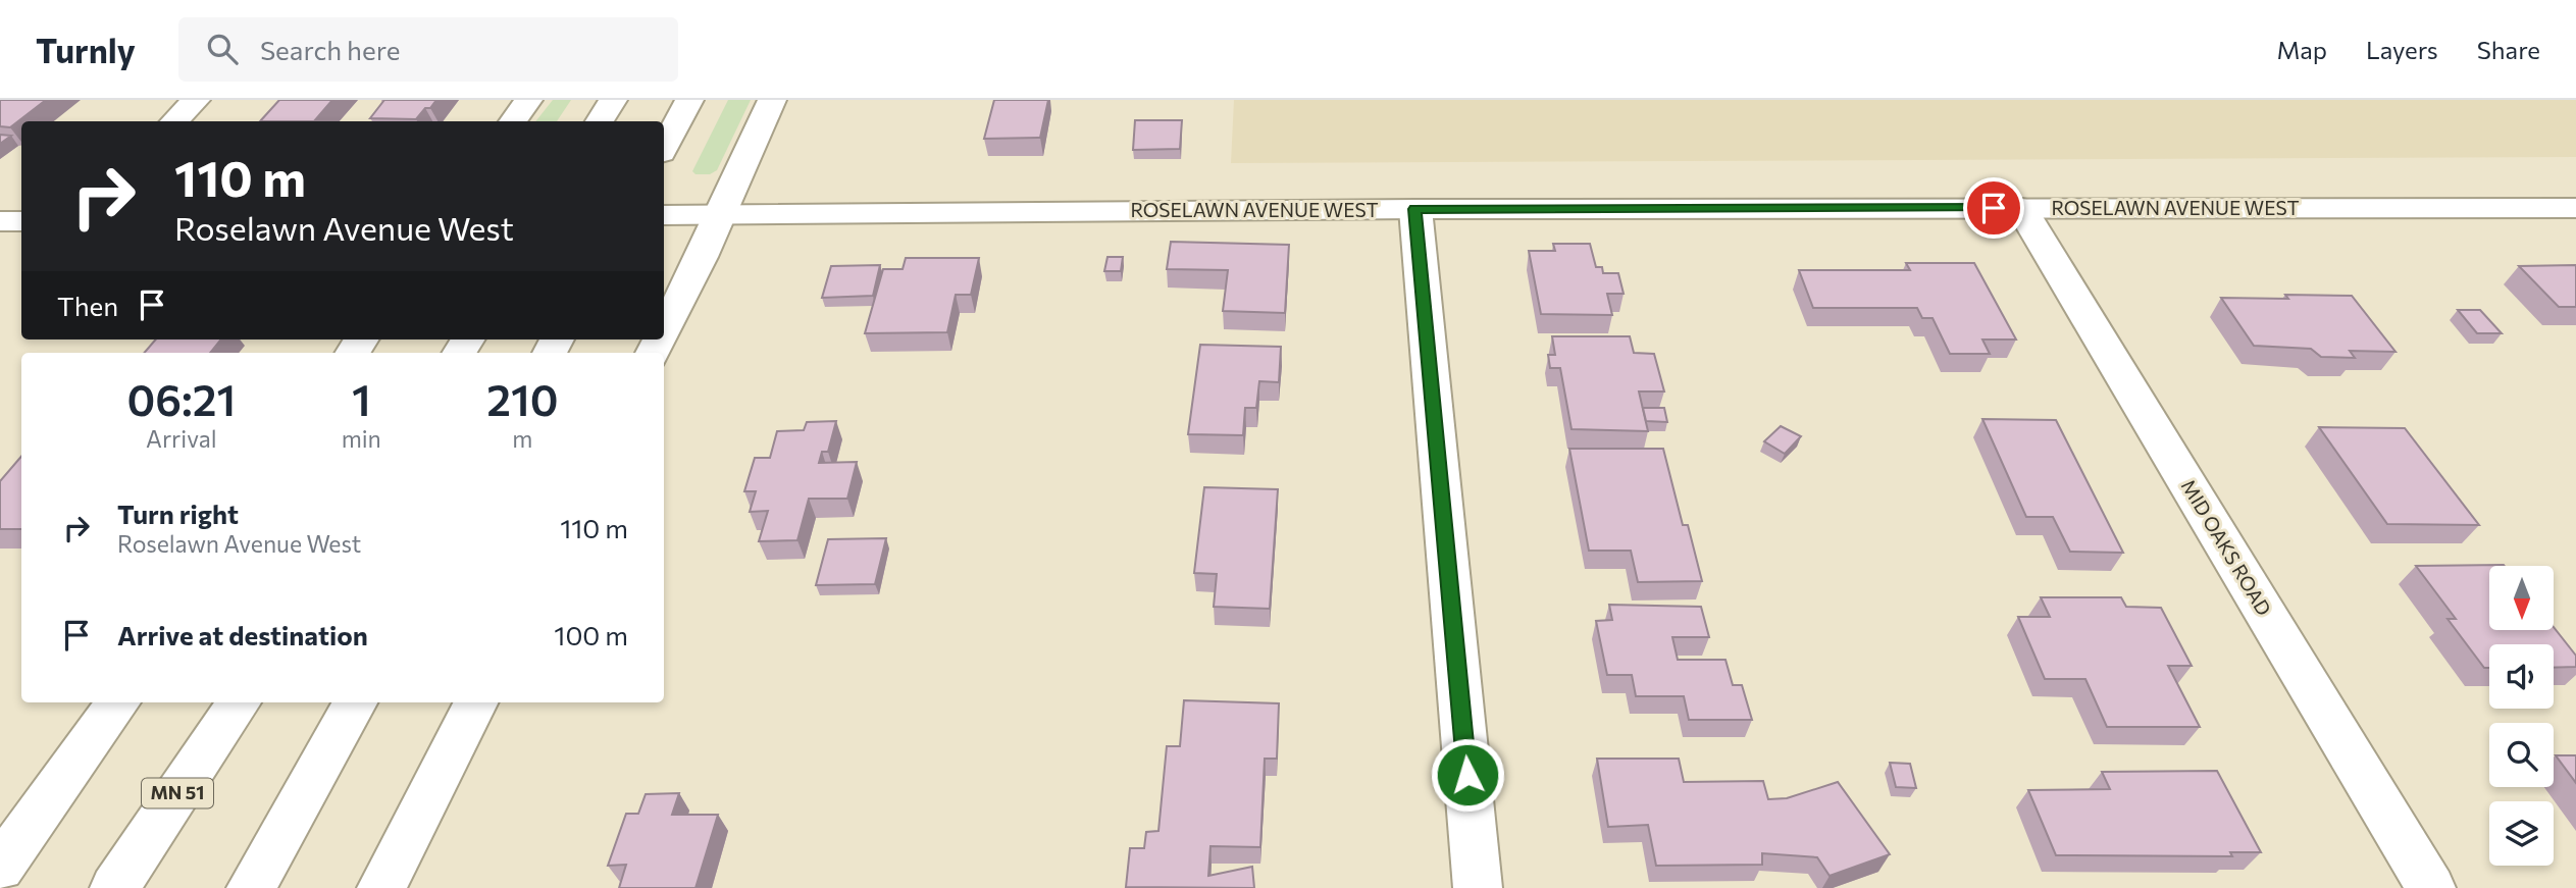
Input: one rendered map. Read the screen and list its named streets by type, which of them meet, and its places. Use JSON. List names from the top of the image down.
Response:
{
  "streets": {
    "street": ["ROSELAWN AVENUE WEST", "MID OAKS ROAD", "MN 51"]
  },
  "crossings": [
    ["ROSELAWN AVENUE WEST", "MID OAKS ROAD"]
  ],
  "north": "bottom",
  "page": {
    "header": "Turnly",
    "search": "Search here",
    "nav": ["Map", "Layers", "Share"],
    "turn": ["110 m", "Roselawn Avenue West"],
    "then": "Then",
    "eta": [
      "06:21",
      "Arrival",
      "1",
      "min",
      "210",
      "m"
    ],
    "list": [
      {
        "name": "Turn right",
        "note": "Roselawn Avenue West",
        "value": "110 m"
      },
      {
        "name": "Arrive at destination",
        "value": "100 m"
      }
    ]
  }
}
